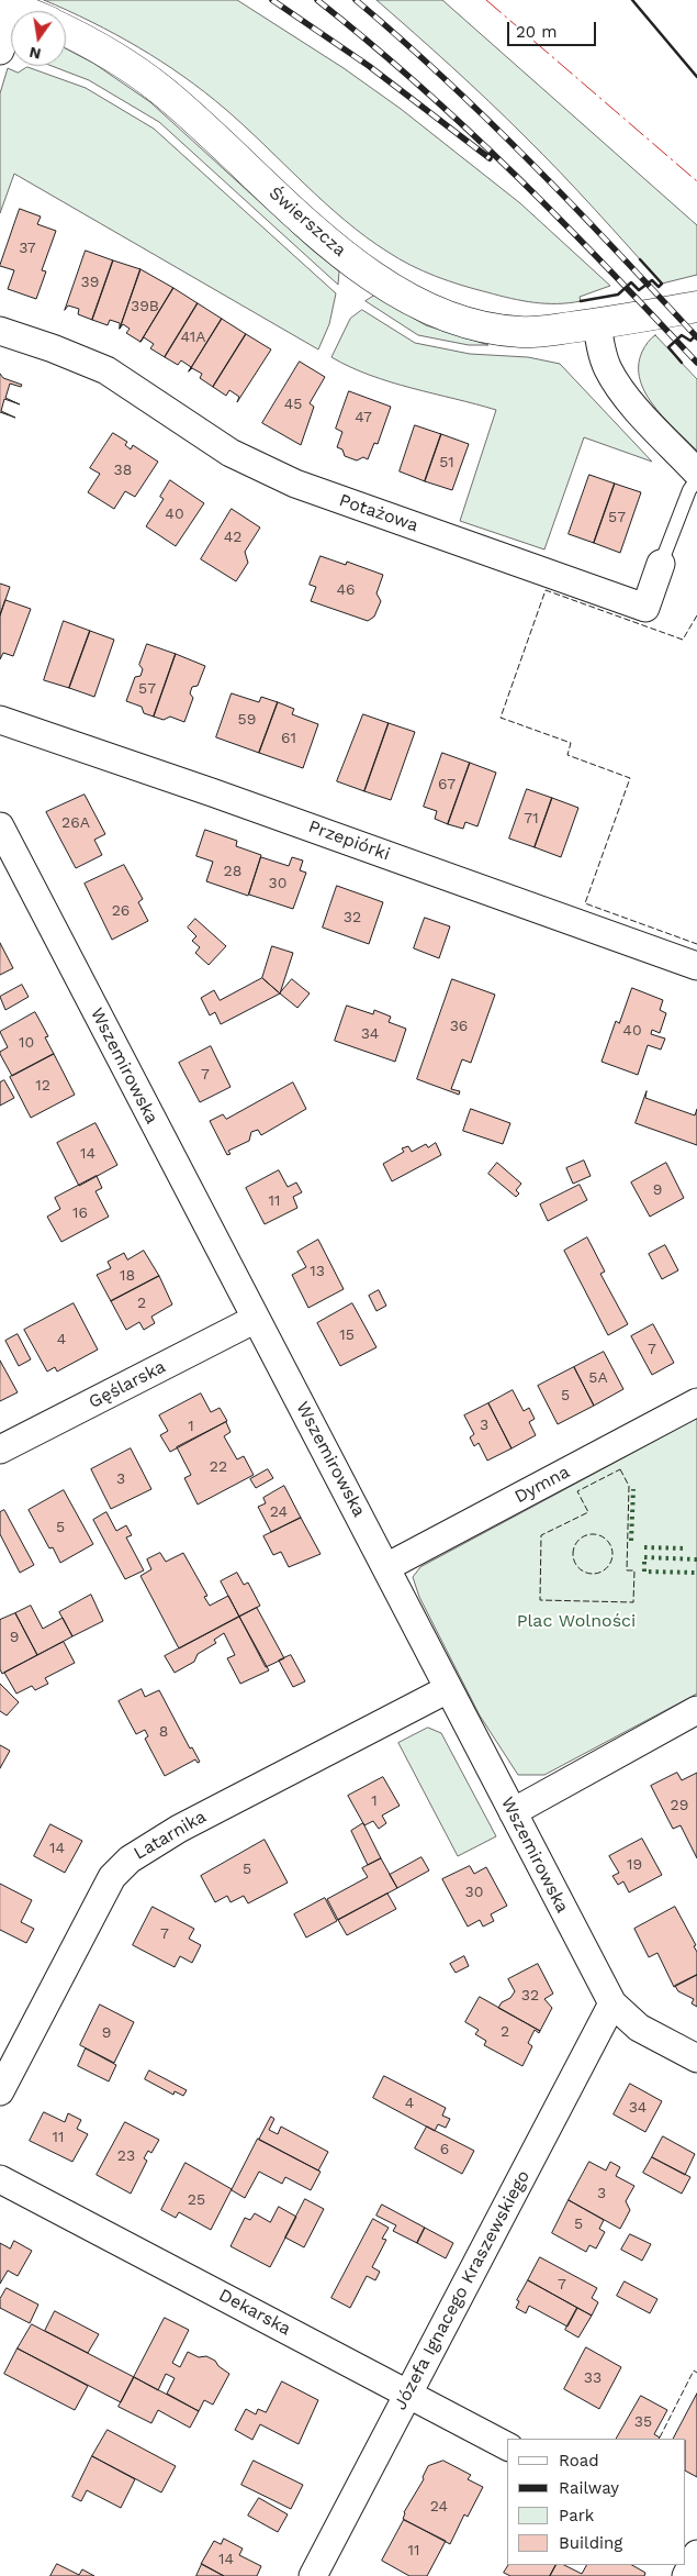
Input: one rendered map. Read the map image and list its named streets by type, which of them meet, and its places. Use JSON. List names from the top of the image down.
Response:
{
  "streets": {
    "street": [
      "Świerszcza",
      "Potażowa",
      "Przepiórki",
      "Wszemirowska",
      "Gęślarska",
      "Dymna",
      "Latarnika",
      "Józefa Ignacego Kraszewskiego",
      "Dekarska"
    ]
  },
  "crossings": [
    ["Wszemirowska", "Gęślarska"],
    ["Wszemirowska", "Dymna"],
    ["Wszemirowska", "Latarnika"],
    ["Wszemirowska", "Józefa Ignacego Kraszewskiego"],
    ["Józefa Ignacego Kraszewskiego", "Dekarska"]
  ],
  "parks": ["Plac Wolności"],
  "house_numbers": [
    "37",
    "39",
    "39B",
    "41A",
    "45",
    "47",
    "51",
    "38",
    "40",
    "57",
    "42",
    "46",
    "57",
    "59",
    "61",
    "67",
    "71",
    "26A",
    "28",
    "30",
    "26",
    "32",
    "36",
    "40",
    "34",
    "10",
    "7",
    "12",
    "14",
    "9",
    "11",
    "16",
    "13",
    "18",
    "2",
    "15",
    "4",
    "7",
    "5A",
    "5",
    "3",
    "1",
    "22",
    "3",
    "24",
    "5",
    "9",
    "8",
    "1",
    "29",
    "14",
    "19",
    "5",
    "30",
    "7",
    "32",
    "2",
    "9",
    "4",
    "34",
    "11",
    "6",
    "23",
    "3",
    "25",
    "5",
    "7",
    "33",
    "35",
    "24",
    "11",
    "14"
  ],
  "legend": [
    "Road",
    "Railway",
    "Park",
    "Building"
  ],
  "scale_bar": "20 m",
  "north": "bottom"
}
